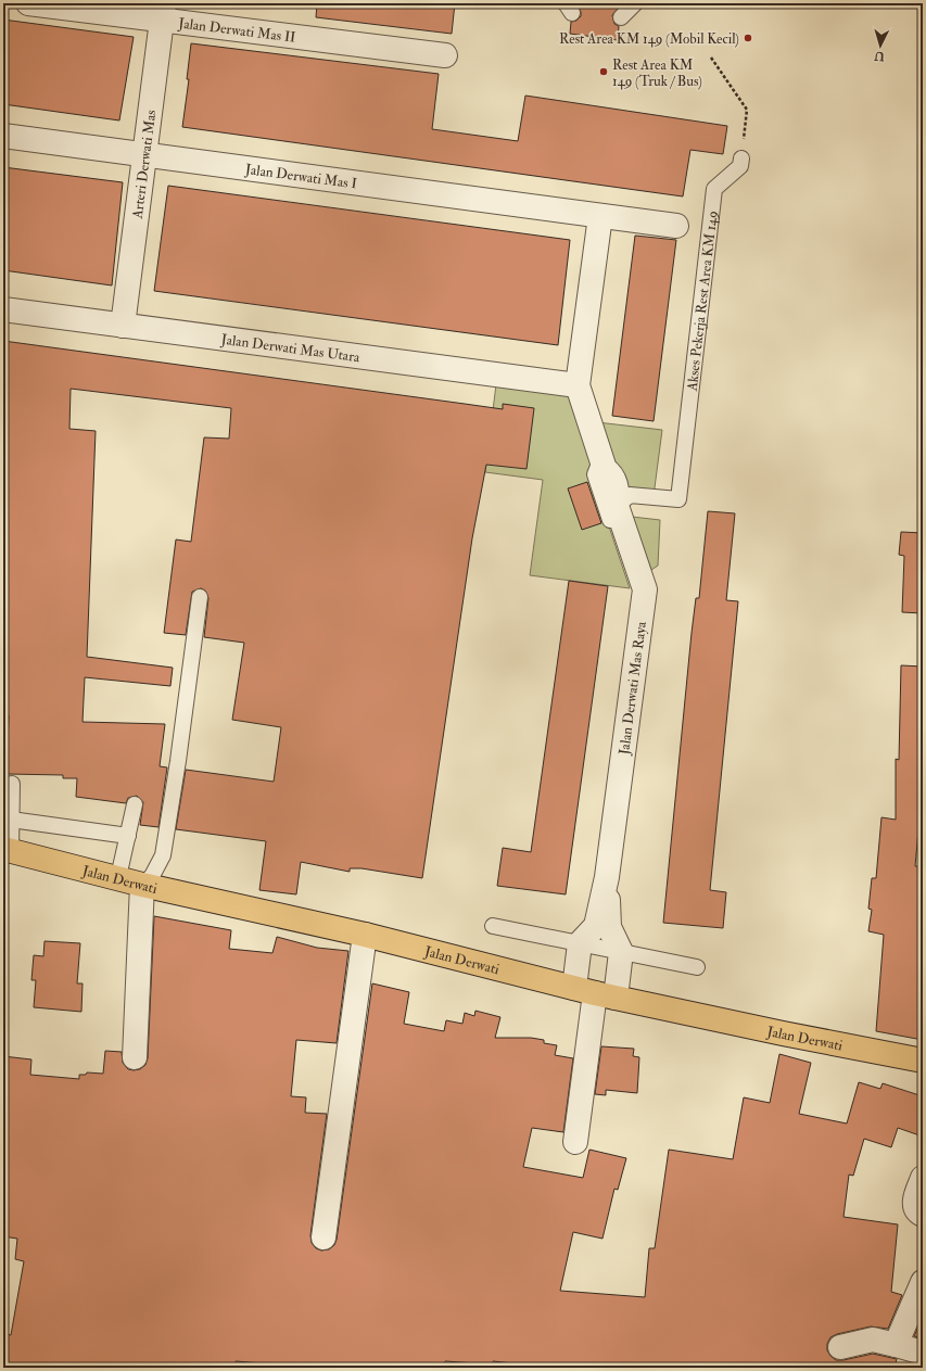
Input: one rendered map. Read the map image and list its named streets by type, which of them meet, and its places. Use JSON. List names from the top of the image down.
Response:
{
  "streets": {
    "main road": ["Jalan Derwati"],
    "street": [
      "Jalan Derwati Mas II",
      "Arteri Derwati Mas",
      "Jalan Derwati Mas I",
      "Jalan Derwati Mas Utara",
      "Jalan Derwati Mas Raya"
    ],
    "lane": ["Akses Pekerja Rest Area KM 149"]
  },
  "crossings": [
    ["Jalan Derwati Mas II", "Arteri Derwati Mas"],
    ["Arteri Derwati Mas", "Jalan Derwati Mas I"],
    ["Arteri Derwati Mas", "Jalan Derwati Mas Utara"],
    ["Akses Pekerja Rest Area KM 149", "Jalan Derwati Mas Raya"],
    ["Jalan Derwati Mas Utara", "Jalan Derwati Mas Raya"]
  ],
  "places": ["Rest Area KM 149 (Mobil Kecil)", "Rest Area KM 149 (Truk / Bus)"],
  "north": "bottom"
}
